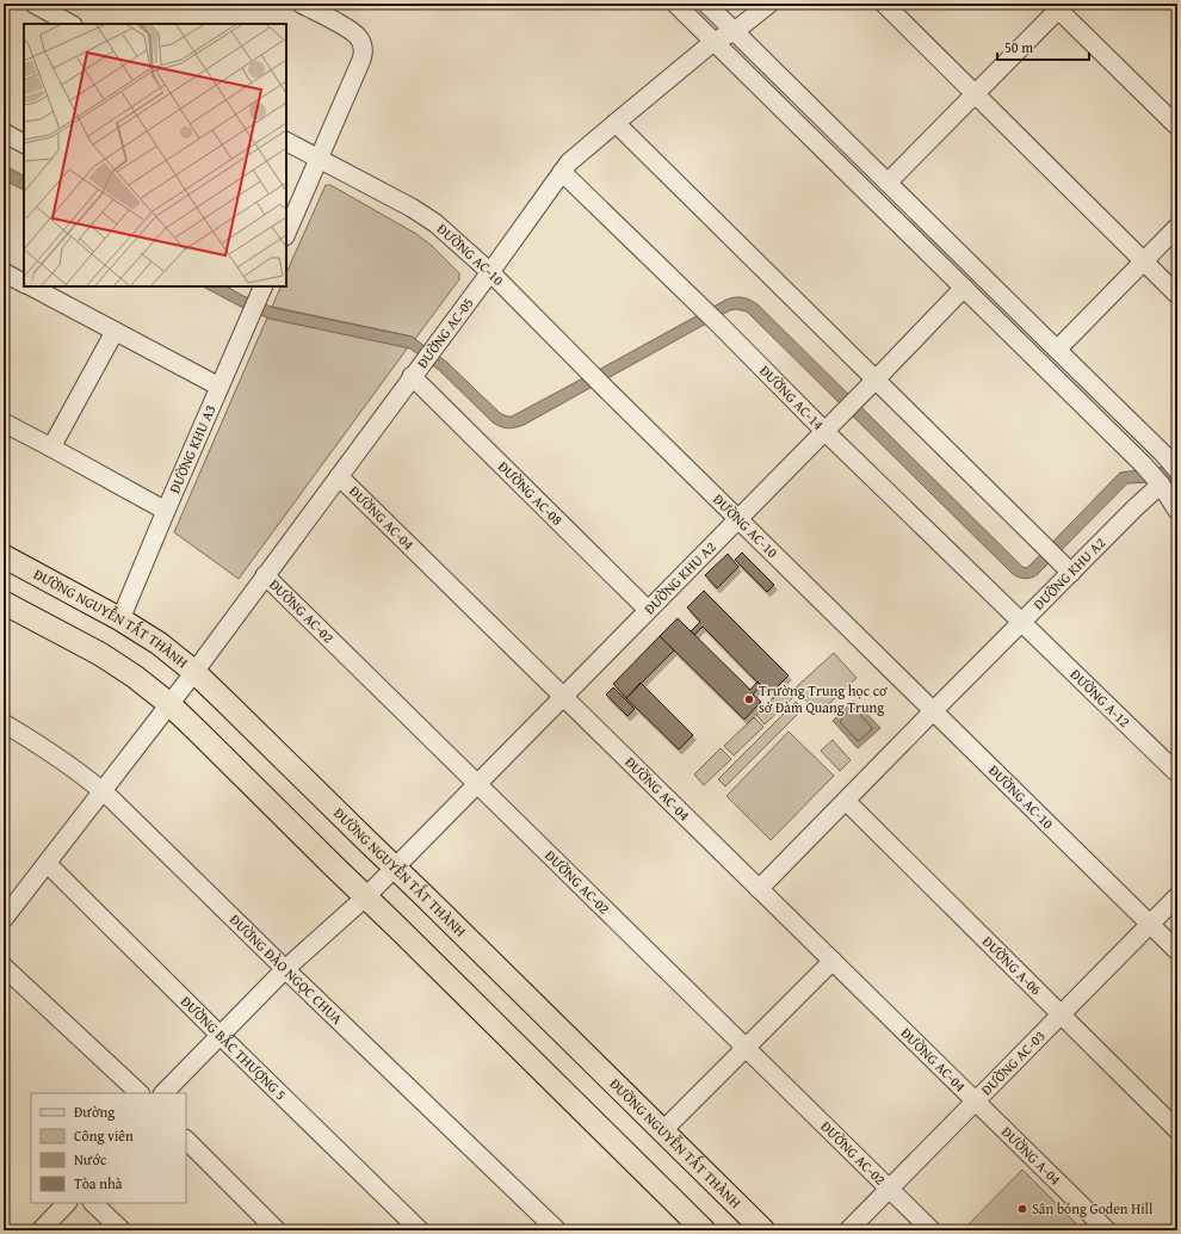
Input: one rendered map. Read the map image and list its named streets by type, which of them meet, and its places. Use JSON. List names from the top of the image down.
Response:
{
  "streets": {
    "main road": ["ĐƯỜNG NGUYỄN TẤT THÀNH"],
    "street": [
      "ĐƯỜNG AC-10",
      "ĐƯỜNG AC-05",
      "ĐƯỜNG AC-14",
      "ĐƯỜNG KHU A3",
      "ĐƯỜNG AC-08",
      "ĐƯỜNG AC-04",
      "ĐƯỜNG KHU A2",
      "ĐƯỜNG AC-02",
      "ĐƯỜNG A-12",
      "ĐƯỜNG A-06",
      "ĐƯỜNG ĐÀO NGỌC CHUA",
      "ĐƯỜNG BẮC THƯỢNG 5",
      "ĐƯỜNG AC-03",
      "ĐƯỜNG A-04"
    ]
  },
  "crossings": [
    ["ĐƯỜNG AC-10", "ĐƯỜNG AC-05"],
    ["ĐƯỜNG AC-10", "ĐƯỜNG KHU A2"],
    ["ĐƯỜNG AC-10", "ĐƯỜNG AC-03"],
    ["ĐƯỜNG AC-05", "ĐƯỜNG AC-14"],
    ["ĐƯỜNG AC-05", "ĐƯỜNG AC-08"],
    ["ĐƯỜNG AC-05", "ĐƯỜNG AC-04"],
    ["ĐƯỜNG AC-05", "ĐƯỜNG AC-02"],
    ["ĐƯỜNG AC-05", "ĐƯỜNG NGUYỄN TẤT THÀNH"],
    ["ĐƯỜNG AC-05", "ĐƯỜNG ĐÀO NGỌC CHUA"],
    ["ĐƯỜNG AC-05", "ĐƯỜNG BẮC THƯỢNG 5"],
    ["ĐƯỜNG AC-14", "ĐƯỜNG KHU A2"],
    ["ĐƯỜNG AC-14", "ĐƯỜNG A-12"],
    ["ĐƯỜNG KHU A3", "ĐƯỜNG NGUYỄN TẤT THÀNH"],
    ["ĐƯỜNG AC-08", "ĐƯỜNG KHU A2"],
    ["ĐƯỜNG AC-04", "ĐƯỜNG KHU A2"],
    ["ĐƯỜNG AC-04", "ĐƯỜNG AC-03"],
    ["ĐƯỜNG AC-04", "ĐƯỜNG A-04"],
    ["ĐƯỜNG KHU A2", "ĐƯỜNG AC-02"],
    ["ĐƯỜNG KHU A2", "ĐƯỜNG NGUYỄN TẤT THÀNH"],
    ["ĐƯỜNG KHU A2", "ĐƯỜNG A-12"],
    ["ĐƯỜNG KHU A2", "ĐƯỜNG A-06"],
    ["ĐƯỜNG KHU A2", "ĐƯỜNG ĐÀO NGỌC CHUA"],
    ["ĐƯỜNG KHU A2", "ĐƯỜNG BẮC THƯỢNG 5"],
    ["ĐƯỜNG AC-02", "ĐƯỜNG AC-03"],
    ["ĐƯỜNG A-06", "ĐƯỜNG AC-03"],
    ["ĐƯỜNG AC-03", "ĐƯỜNG A-04"]
  ],
  "places": ["Trường Trung học cơ sở Đàm Quang Trung", "Sân bóng Goden Hill"],
  "legend": [
    "Đường",
    "Công viên",
    "Nước",
    "Tòa nhà"
  ],
  "scale_bar": "50 m"
}
